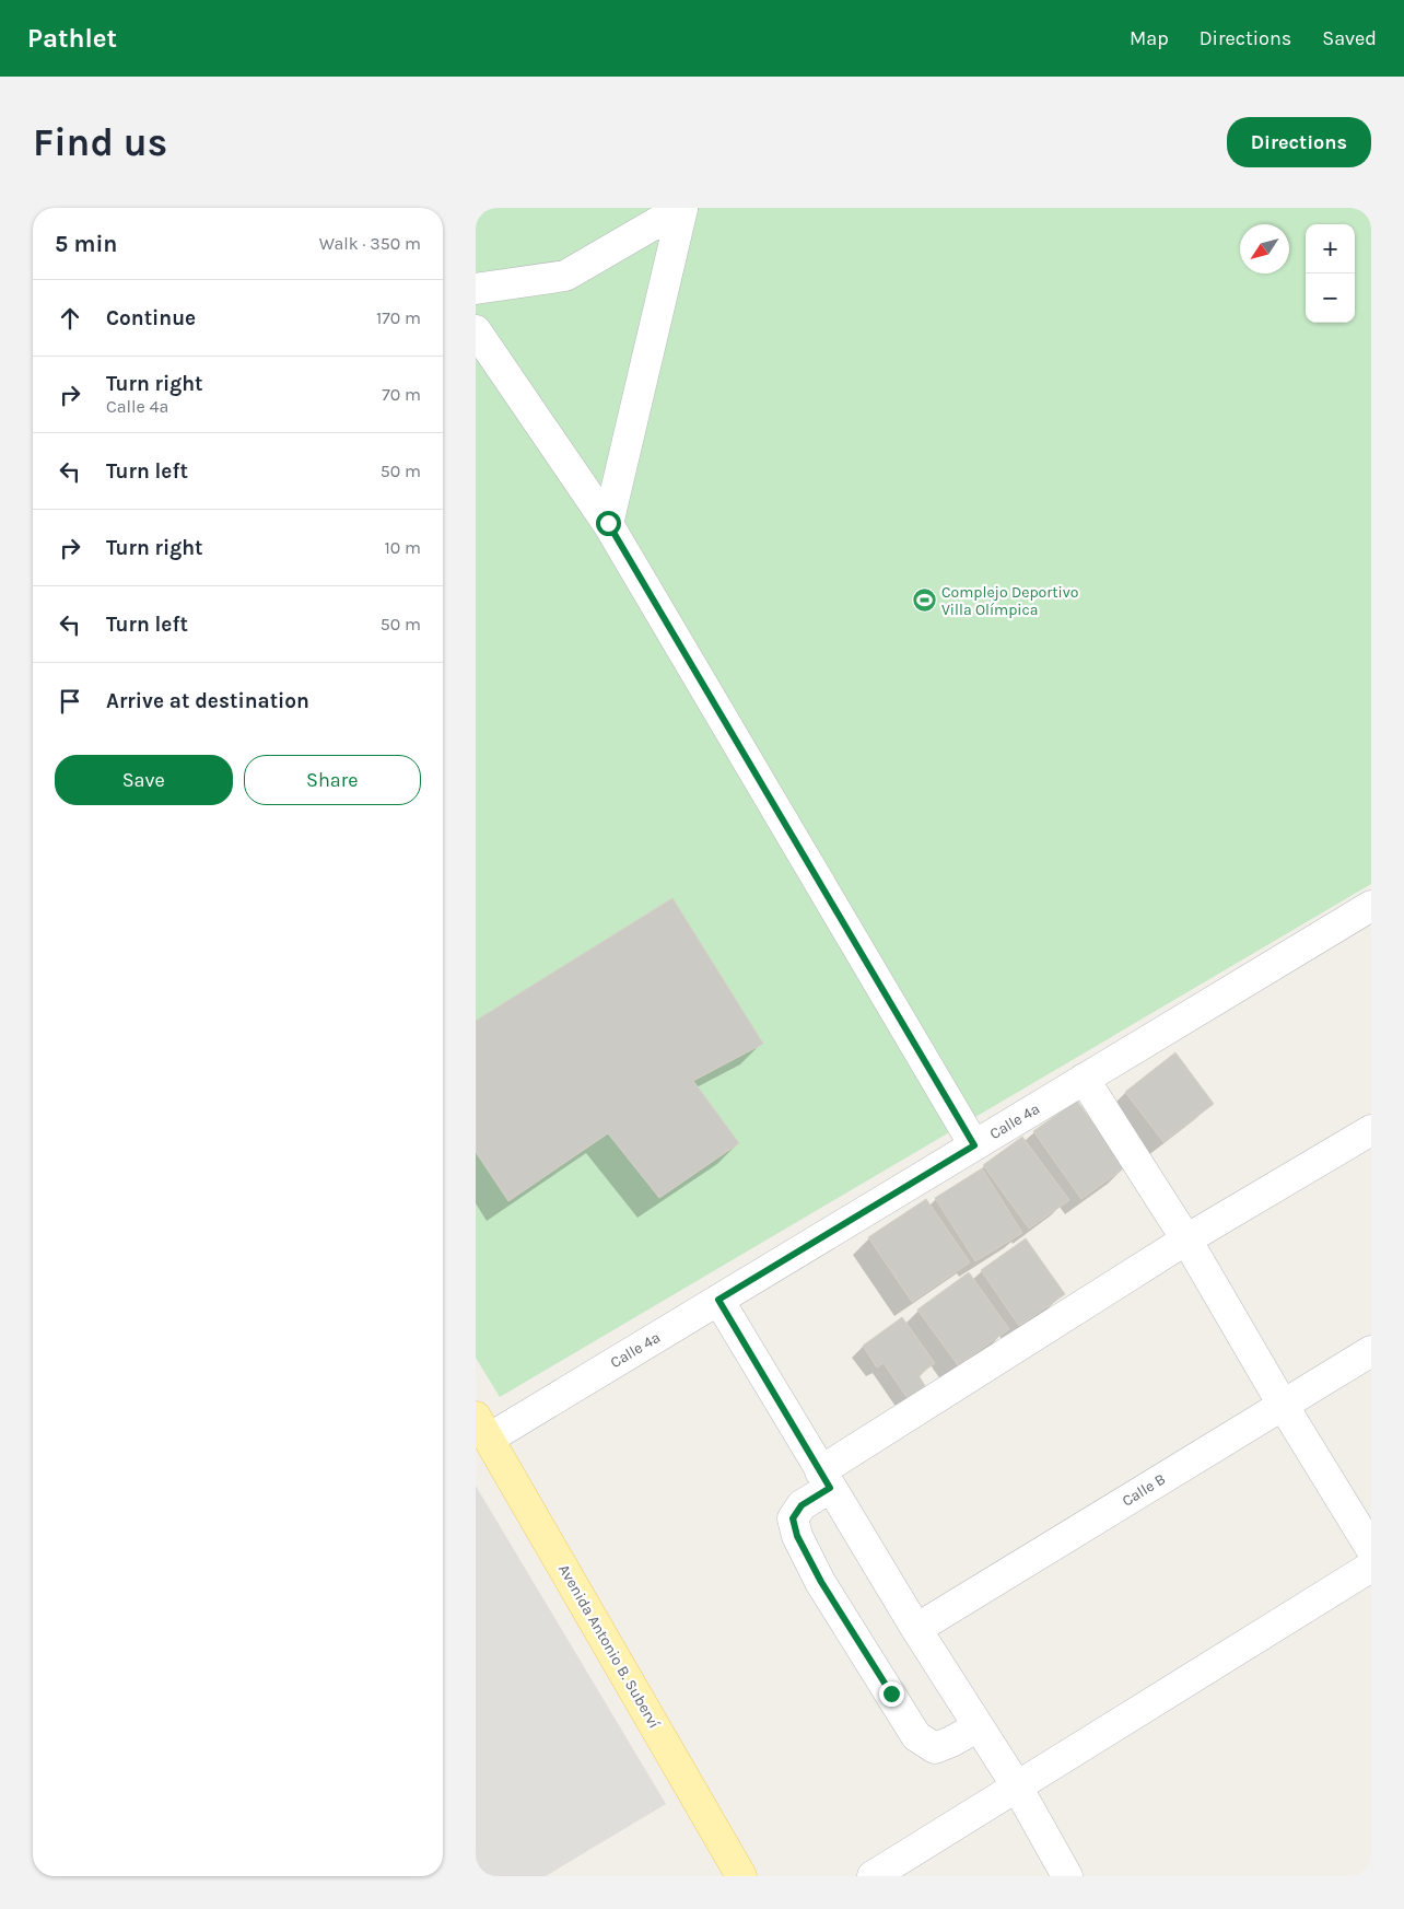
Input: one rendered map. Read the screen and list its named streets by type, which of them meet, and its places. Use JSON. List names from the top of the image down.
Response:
{
  "streets": {
    "main road": ["Avenida Antonio B. Suberví"],
    "street": ["Calle 4ª", "Calle B"]
  },
  "crossings": [
    ["Calle 4ª", "Avenida Antonio B. Suberví"]
  ],
  "places": {
    "sports": ["Complejo Deportivo Villa Olímpica"]
  },
  "north": "bottom left",
  "page": {
    "header": "Pathlet",
    "nav": ["Map", "Directions", "Saved"],
    "buttons": [
      "Directions",
      ["Save", "Share"]
    ],
    "title": "Find us",
    "heading": ["5 min", "Walk · 350 m"],
    "map_buttons": ["+", "−"],
    "list": [
      ["Continue", "170 m"],
      ["Turn right", "Calle 4ª", "70 m"],
      ["Turn left", "50 m"],
      ["Turn right", "10 m"],
      ["Turn left", "50 m"],
      "Arrive at destination"
    ]
  }
}
